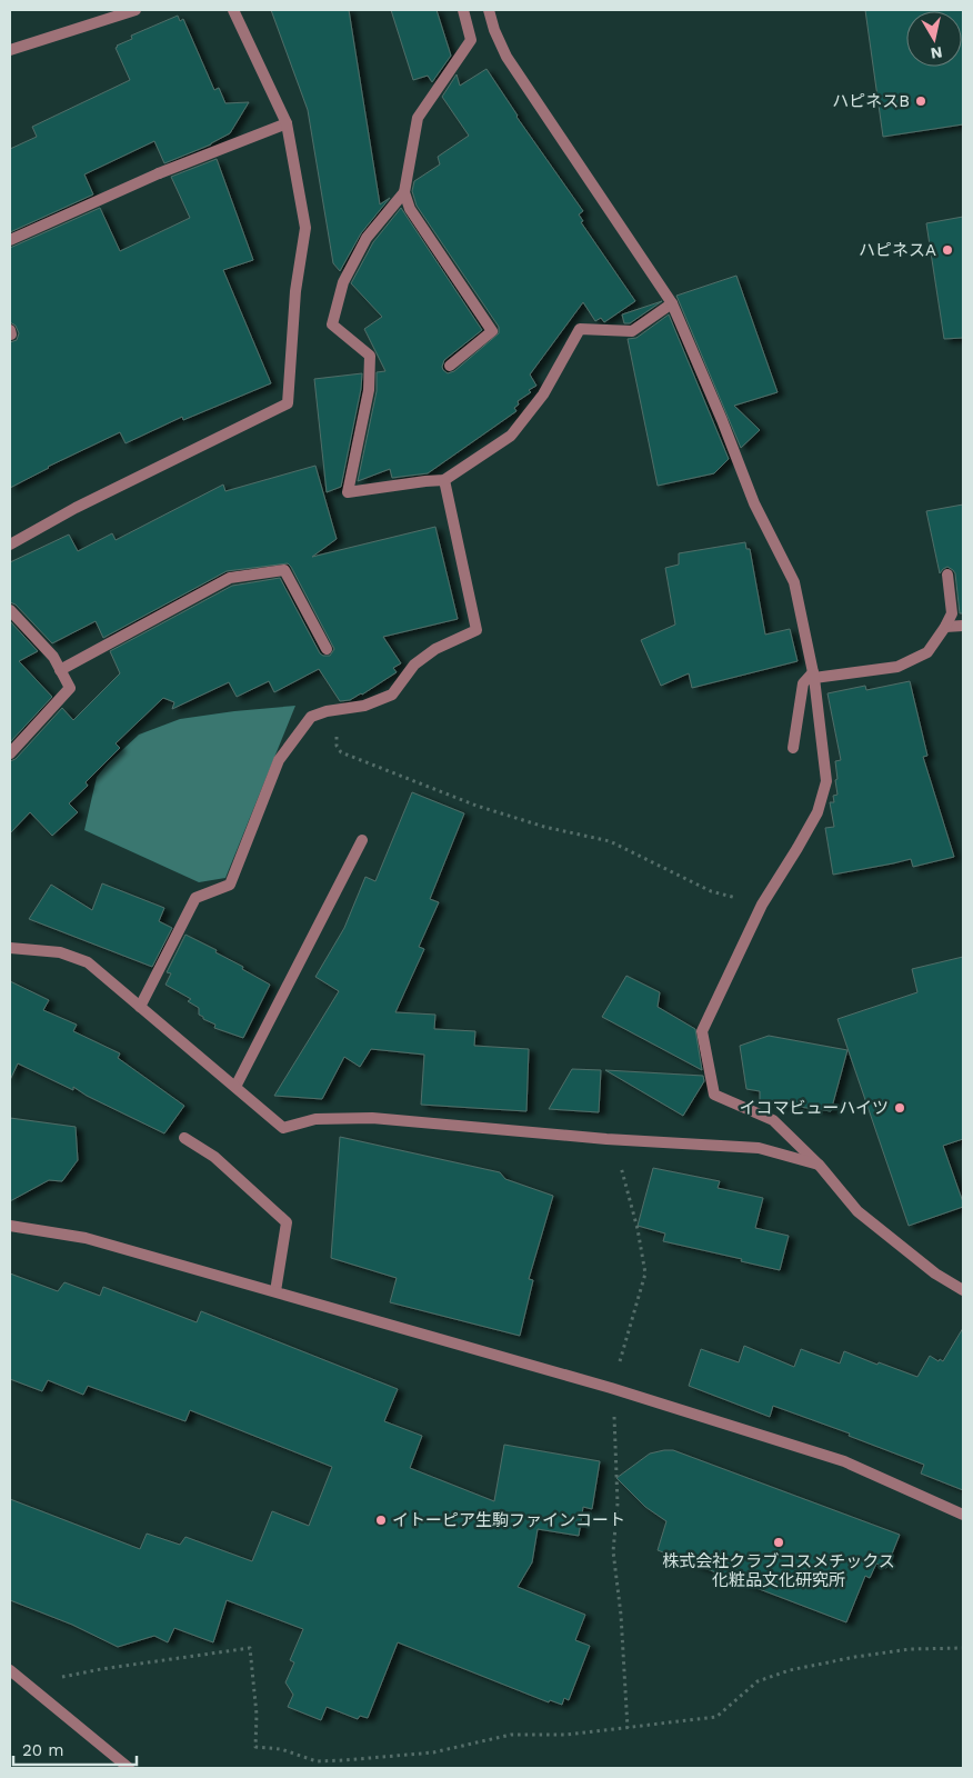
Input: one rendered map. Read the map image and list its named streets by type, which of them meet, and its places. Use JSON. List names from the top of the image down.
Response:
{
  "places": [
    "ハピネスB",
    "ハピネスA",
    "イコマビューハイツ",
    "イトーピア生駒ファインコート",
    "株式会社クラブコスメチックス 化粧品文化研究所"
  ],
  "scale_bar": "20 m",
  "north": "bottom"
}
